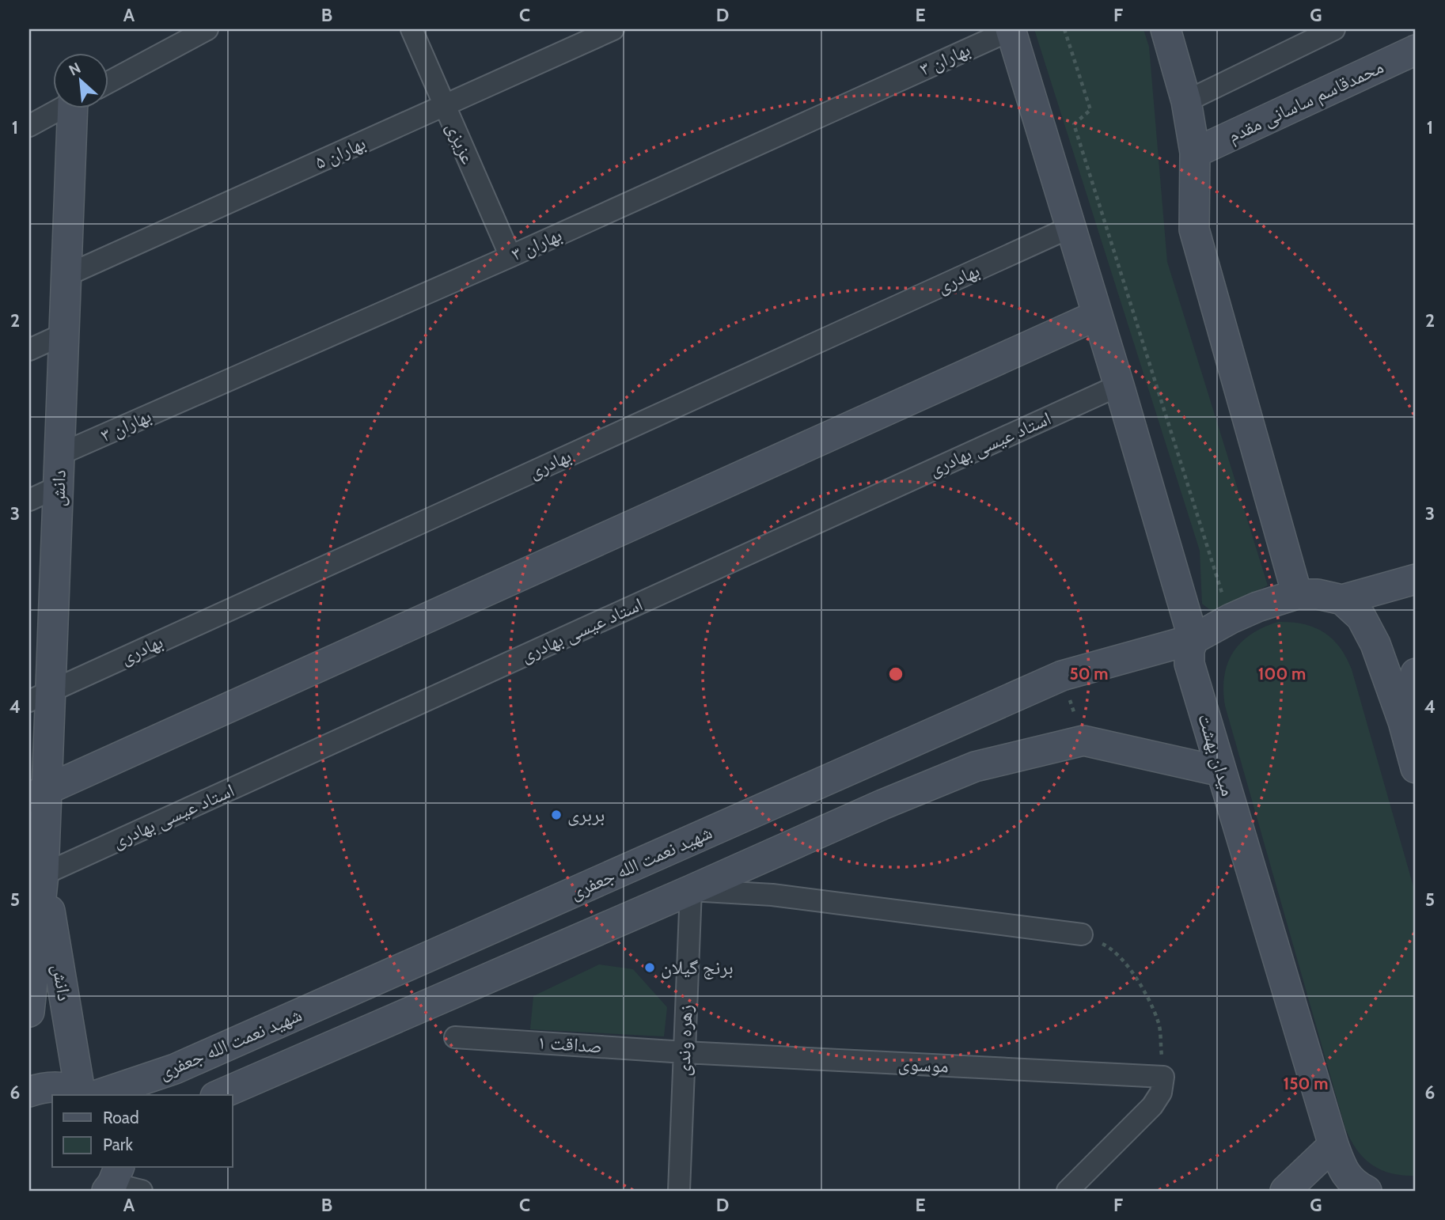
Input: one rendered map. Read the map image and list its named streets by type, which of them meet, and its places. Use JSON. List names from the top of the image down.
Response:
{
  "streets": {
    "street": [
      "بهاران ۳",
      "محمدقاسم ساسانی مقدم",
      "عزیزی",
      "بهاران ۵",
      "بهادری",
      "استاد عیسی بهادری",
      "دانش",
      "میدان بهشت",
      "شهید نعمت الله جعفری",
      "زهره وندی",
      "صداقت ۱",
      "موسوی"
    ]
  },
  "crossings": [
    ["بهاران ۳", "عزیزی"],
    ["بهاران ۳", "دانش"],
    ["عزیزی", "بهاران ۵"],
    ["بهاران ۵", "دانش"],
    ["بهادری", "دانش"],
    ["استاد عیسی بهادری", "دانش"],
    ["دانش", "شهید نعمت الله جعفری"],
    ["میدان بهشت", "شهید نعمت الله جعفری"],
    ["زهره وندی", "صداقت ۱"],
    ["زهره وندی", "موسوی"],
    ["صداقت ۱", "موسوی"]
  ],
  "places": ["بربری", "برنج گیلان"],
  "legend": ["Road", "Park"],
  "north": "top left",
  "grid": {
    "columns": [
      "A",
      "B",
      "C",
      "D",
      "E",
      "F",
      "G"
    ],
    "rows": [
      "1",
      "2",
      "3",
      "4",
      "5",
      "6"
    ]
  },
  "rings": ["50 m", "100 m", "150 m"]
}
